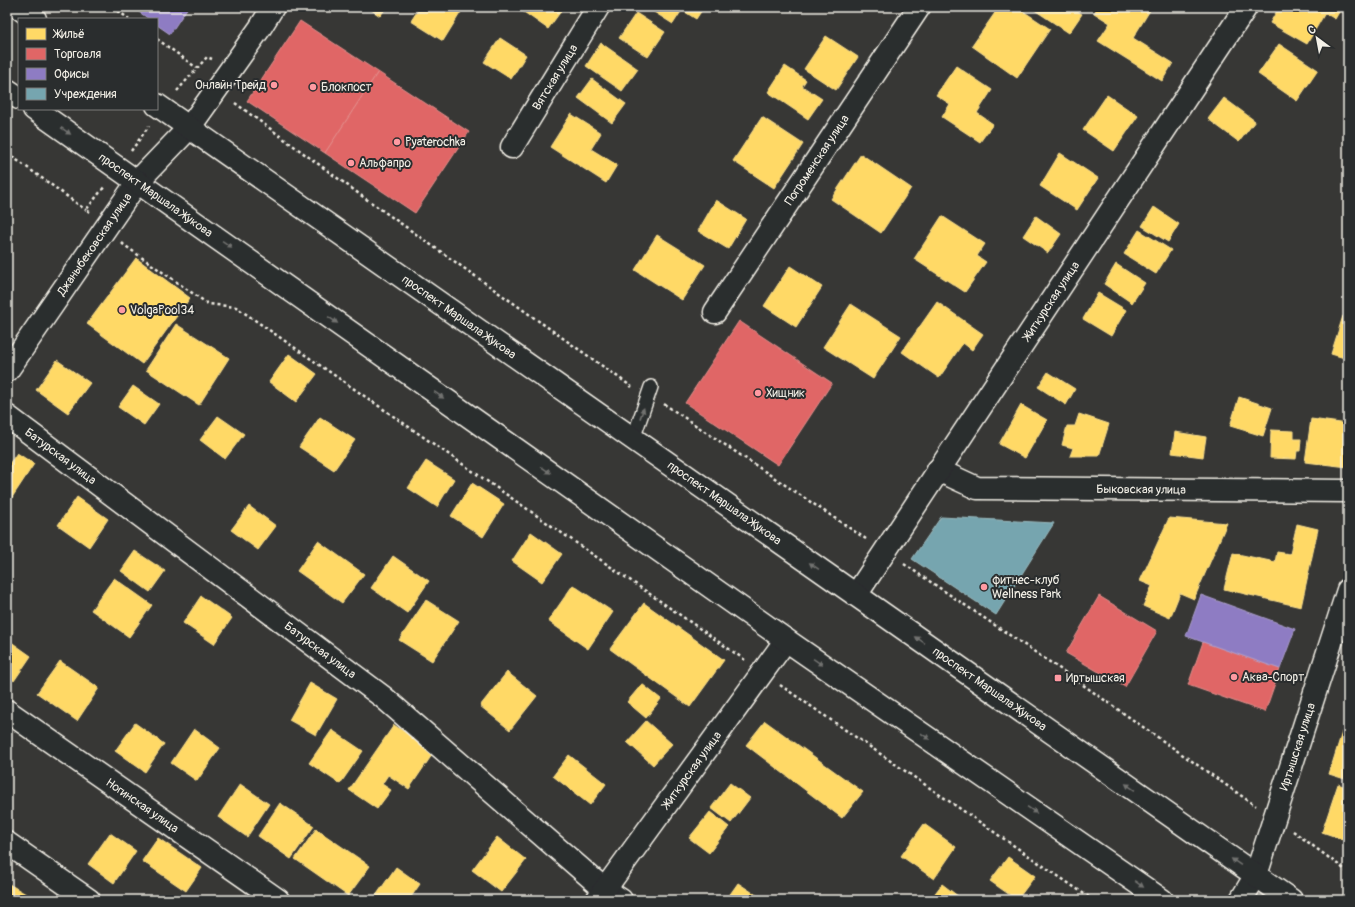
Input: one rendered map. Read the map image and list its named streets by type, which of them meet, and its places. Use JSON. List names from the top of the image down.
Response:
{
  "streets": {
    "main road": [
      "Вятская улица",
      "Погроменская улица",
      "проспект Маршала Жукова",
      "Джаныбековская улица",
      "Житкурская улица",
      "Батурская улица",
      "Быковская улица",
      "Иртышская улица",
      "Ногинская улица"
    ]
  },
  "crossings": [
    ["проспект Маршала Жукова", "Джаныбековская улица"],
    ["проспект Маршала Жукова", "Житкурская улица"],
    ["проспект Маршала Жукова", "Иртышская улица"],
    ["Житкурская улица", "Батурская улица"],
    ["Житкурская улица", "Быковская улица"]
  ],
  "places": {
    "other": [
      "Онлайн Трейд",
      "Блокпост",
      "Pyaterochka",
      "Альфапро",
      "VolgaPool34",
      "Хищник",
      "фитнес-клуб Wellness Park",
      "Аква-Спорт"
    ],
    "transit": ["Иртышская"]
  },
  "legend": [
    "Жильё",
    "Торговля",
    "Офисы",
    "Учреждения"
  ],
  "north": "top left"
}
